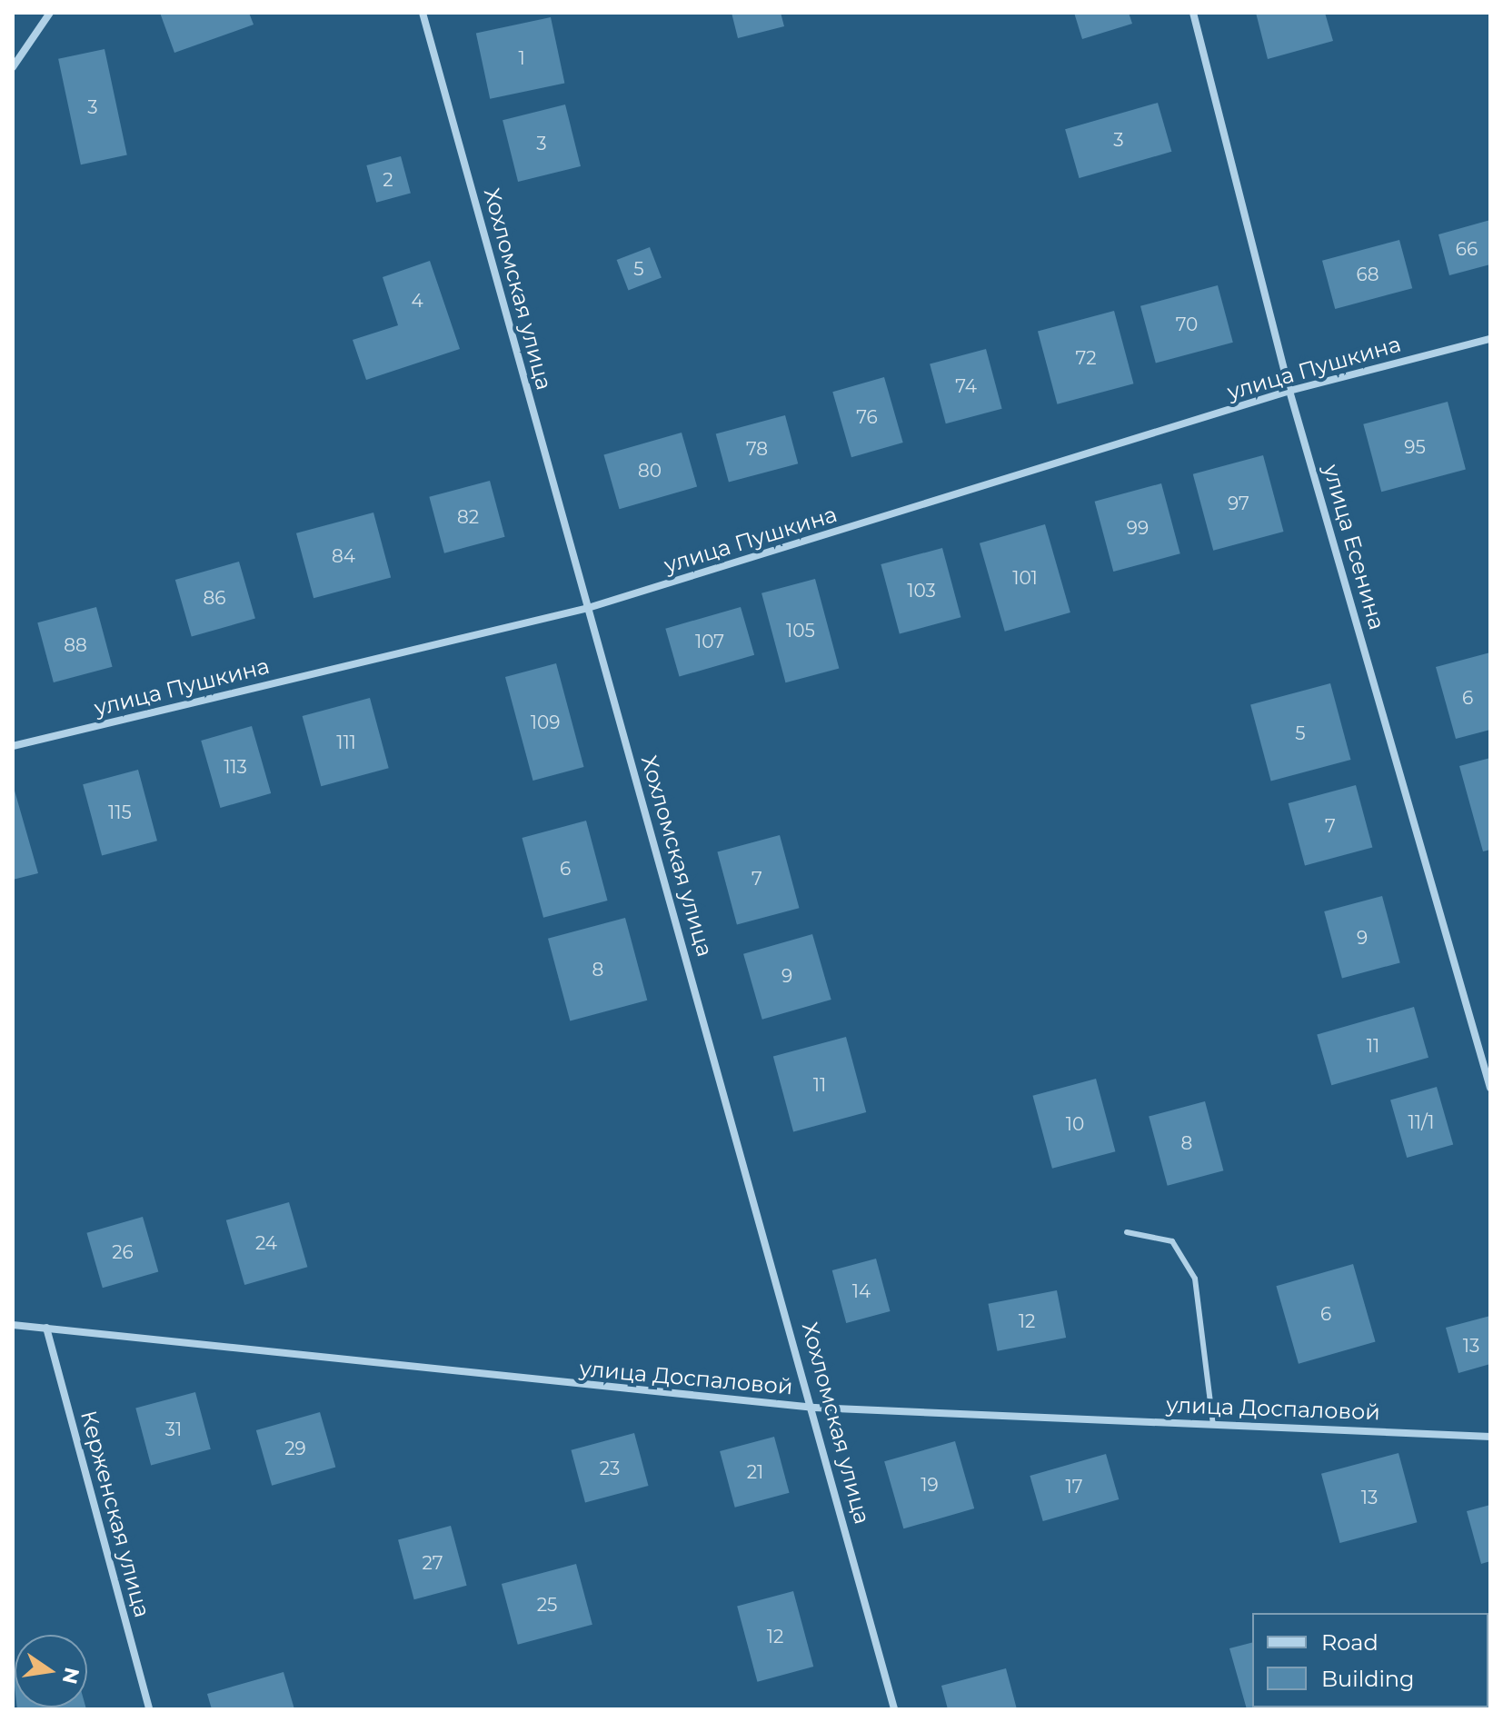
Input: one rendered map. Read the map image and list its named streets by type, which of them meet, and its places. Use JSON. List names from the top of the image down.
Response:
{
  "streets": {
    "street": [
      "Хохломская улица",
      "улица Пушкина",
      "улица Есенина",
      "улица Доспаловой",
      "Керженская улица"
    ]
  },
  "crossings": [
    ["Хохломская улица", "улица Пушкина"],
    ["Хохломская улица", "улица Доспаловой"],
    ["улица Пушкина", "улица Есенина"],
    ["улица Доспаловой", "Керженская улица"]
  ],
  "house_numbers": [
    "1",
    "3",
    "3",
    "3",
    "2",
    "66",
    "5",
    "68",
    "4",
    "70",
    "72",
    "74",
    "76",
    "95",
    "78",
    "80",
    "97",
    "82",
    "99",
    "84",
    "101",
    "103",
    "86",
    "105",
    "107",
    "88",
    "6",
    "109",
    "5",
    "111",
    "113",
    "115",
    "7",
    "6",
    "7",
    "9",
    "8",
    "9",
    "11",
    "11",
    "11/1",
    "10",
    "8",
    "24",
    "26",
    "14",
    "6",
    "12",
    "13",
    "31",
    "29",
    "23",
    "21",
    "19",
    "17",
    "13",
    "27",
    "25",
    "12"
  ],
  "legend": ["Road", "Building"],
  "north": "right"
}
